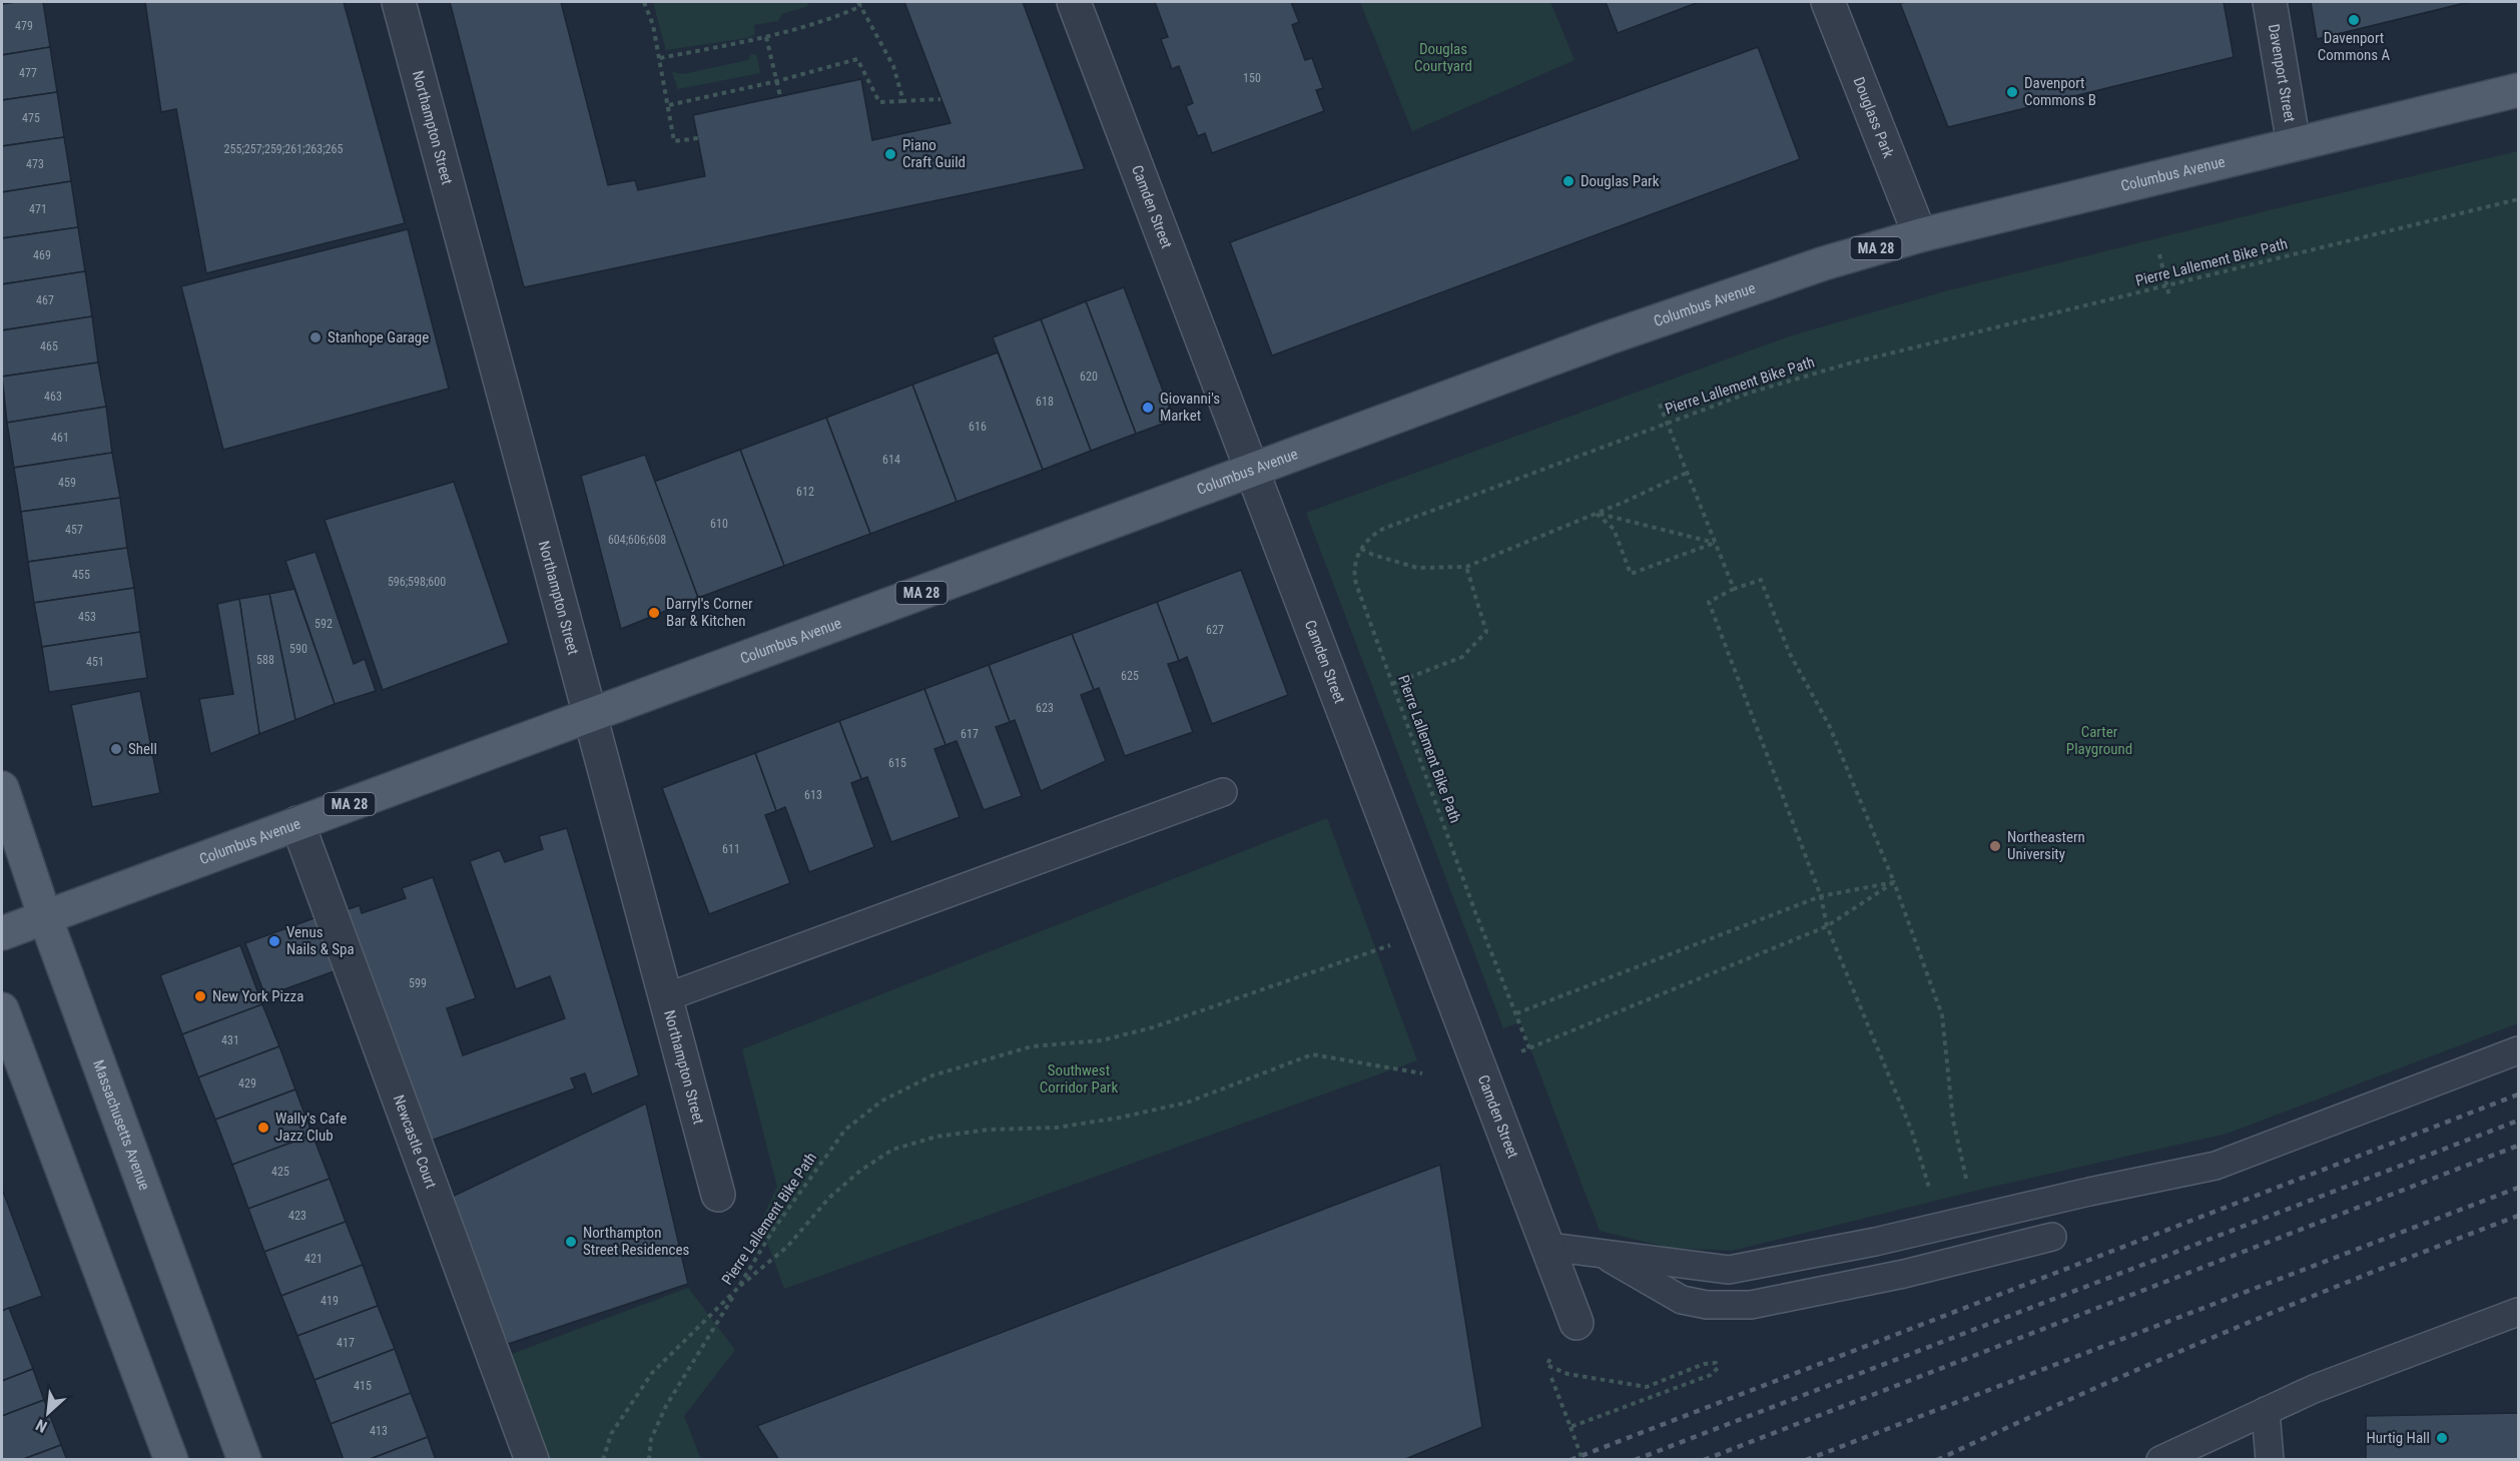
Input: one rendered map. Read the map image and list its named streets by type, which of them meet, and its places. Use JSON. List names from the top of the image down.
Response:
{
  "streets": {
    "main road": ["Columbus Avenue", "MA 28", "Massachusetts Avenue"],
    "street": [
      "Davenport Street",
      "Douglass Park",
      "Northampton Street",
      "Camden Street",
      "Newcastle Court"
    ],
    "path": ["Pierre Lallement Bike Path"]
  },
  "crossings": [
    ["Davenport Street", "Columbus Avenue"],
    ["Douglass Park", "Columbus Avenue"],
    ["Northampton Street", "Columbus Avenue"],
    ["Columbus Avenue", "Camden Street"],
    ["Columbus Avenue", "Massachusetts Avenue"],
    ["Columbus Avenue", "Newcastle Court"]
  ],
  "parks": ["Douglas Courtyard", "Carter Playground", "Southwest Corridor Park"],
  "places": [
    "Davenport Commons A",
    "Davenport Commons B",
    "Piano Craft Guild",
    "Douglas Park",
    "Stanhope Garage",
    "Giovanni's Market",
    "Darryl's Corner Bar & Kitchen",
    "Shell",
    "Northeastern University",
    "Venus Nails & Spa",
    "New York Pizza",
    "Wally's Cafe Jazz Club",
    "Northampton Street Residences",
    "Hurtig Hall"
  ],
  "house_numbers": [
    "479",
    "477",
    "150",
    "475",
    "255;257;259;261;263;265",
    "473",
    "471",
    "469",
    "467",
    "465",
    "620",
    "463",
    "618",
    "616",
    "461",
    "614",
    "459",
    "612",
    "610",
    "457",
    "604;606;608",
    "455",
    "596;598;600",
    "453",
    "592",
    "627",
    "590",
    "588",
    "451",
    "625",
    "623",
    "617",
    "615",
    "613",
    "611",
    "599",
    "431",
    "429",
    "425",
    "423",
    "421",
    "419",
    "417",
    "415",
    "413"
  ],
  "north": "bottom left"
}
